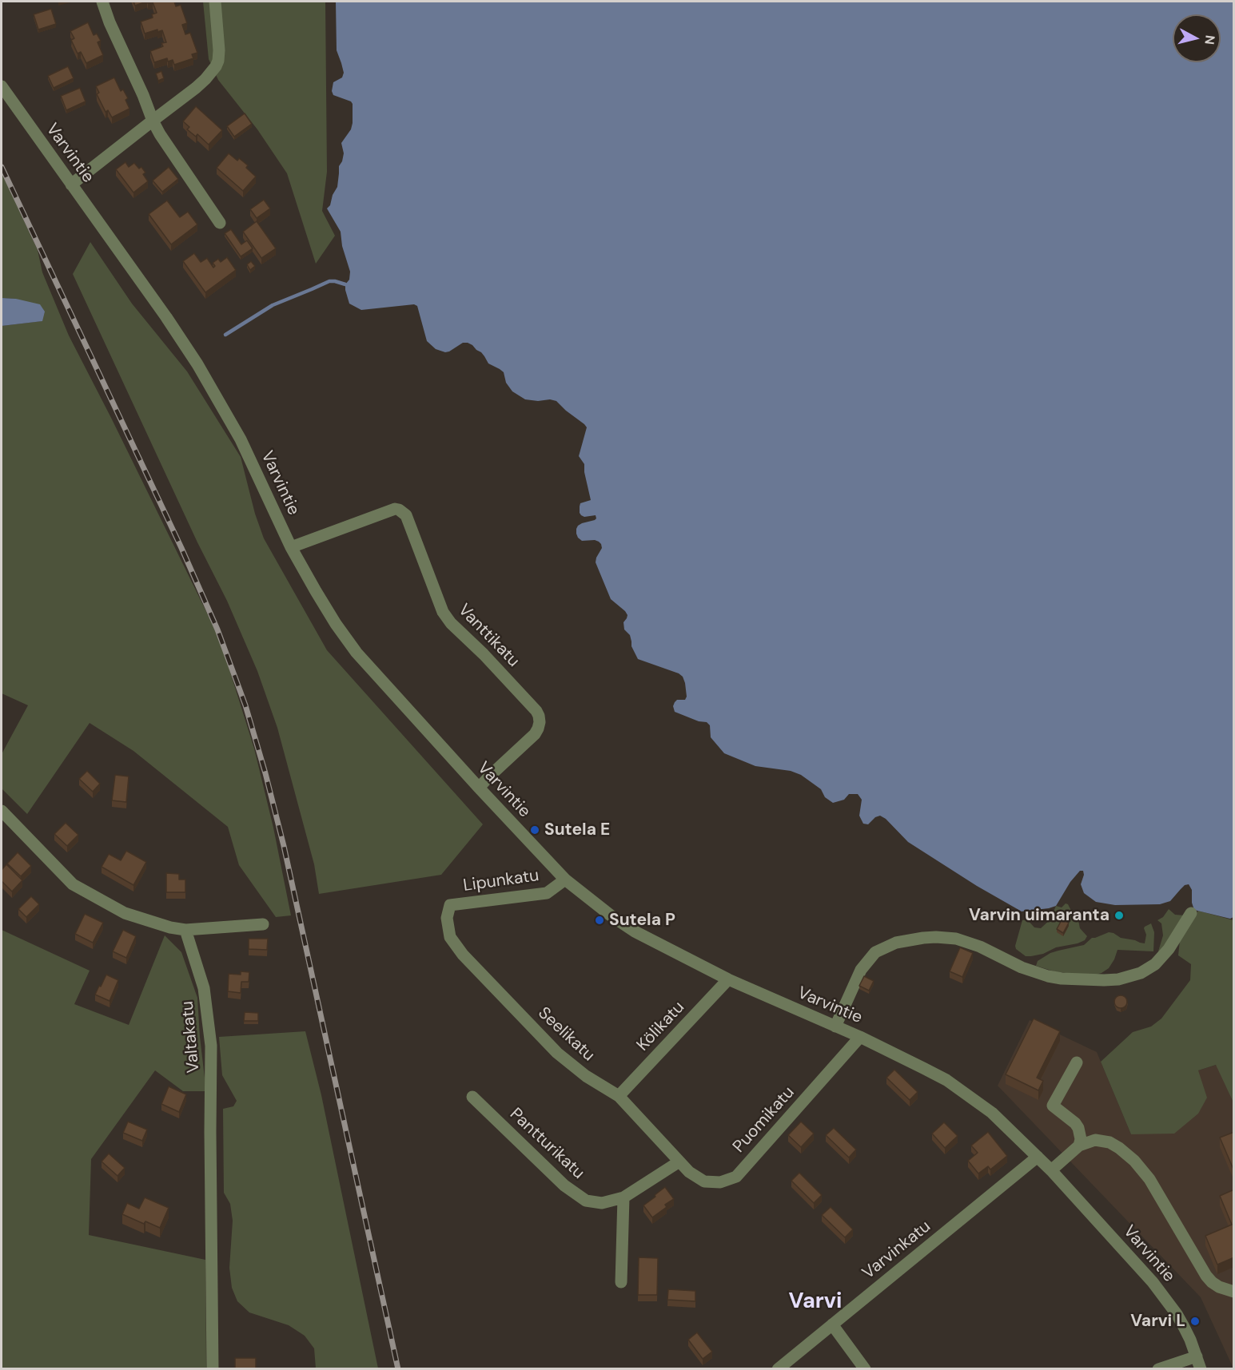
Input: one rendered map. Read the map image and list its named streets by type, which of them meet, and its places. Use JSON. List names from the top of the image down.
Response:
{
  "streets": {
    "street": [
      "Varvintie",
      "Vanttikatu",
      "Lipunkatu",
      "Kölikatu",
      "Seelikatu",
      "Valtakatu",
      "Puomikatu",
      "Pantturikatu",
      "Varvinkatu"
    ]
  },
  "crossings": [
    ["Varvintie", "Vanttikatu"],
    ["Varvintie", "Lipunkatu"],
    ["Varvintie", "Kölikatu"],
    ["Varvintie", "Puomikatu"],
    ["Varvintie", "Varvinkatu"],
    ["Lipunkatu", "Seelikatu"],
    ["Kölikatu", "Seelikatu"],
    ["Seelikatu", "Puomikatu"],
    ["Seelikatu", "Pantturikatu"],
    ["Puomikatu", "Pantturikatu"]
  ],
  "districts": ["Varvi"],
  "places": [
    "Sutela E",
    "Varvin uimaranta",
    "Sutela P",
    "Varvi L"
  ],
  "north": "right"
}
